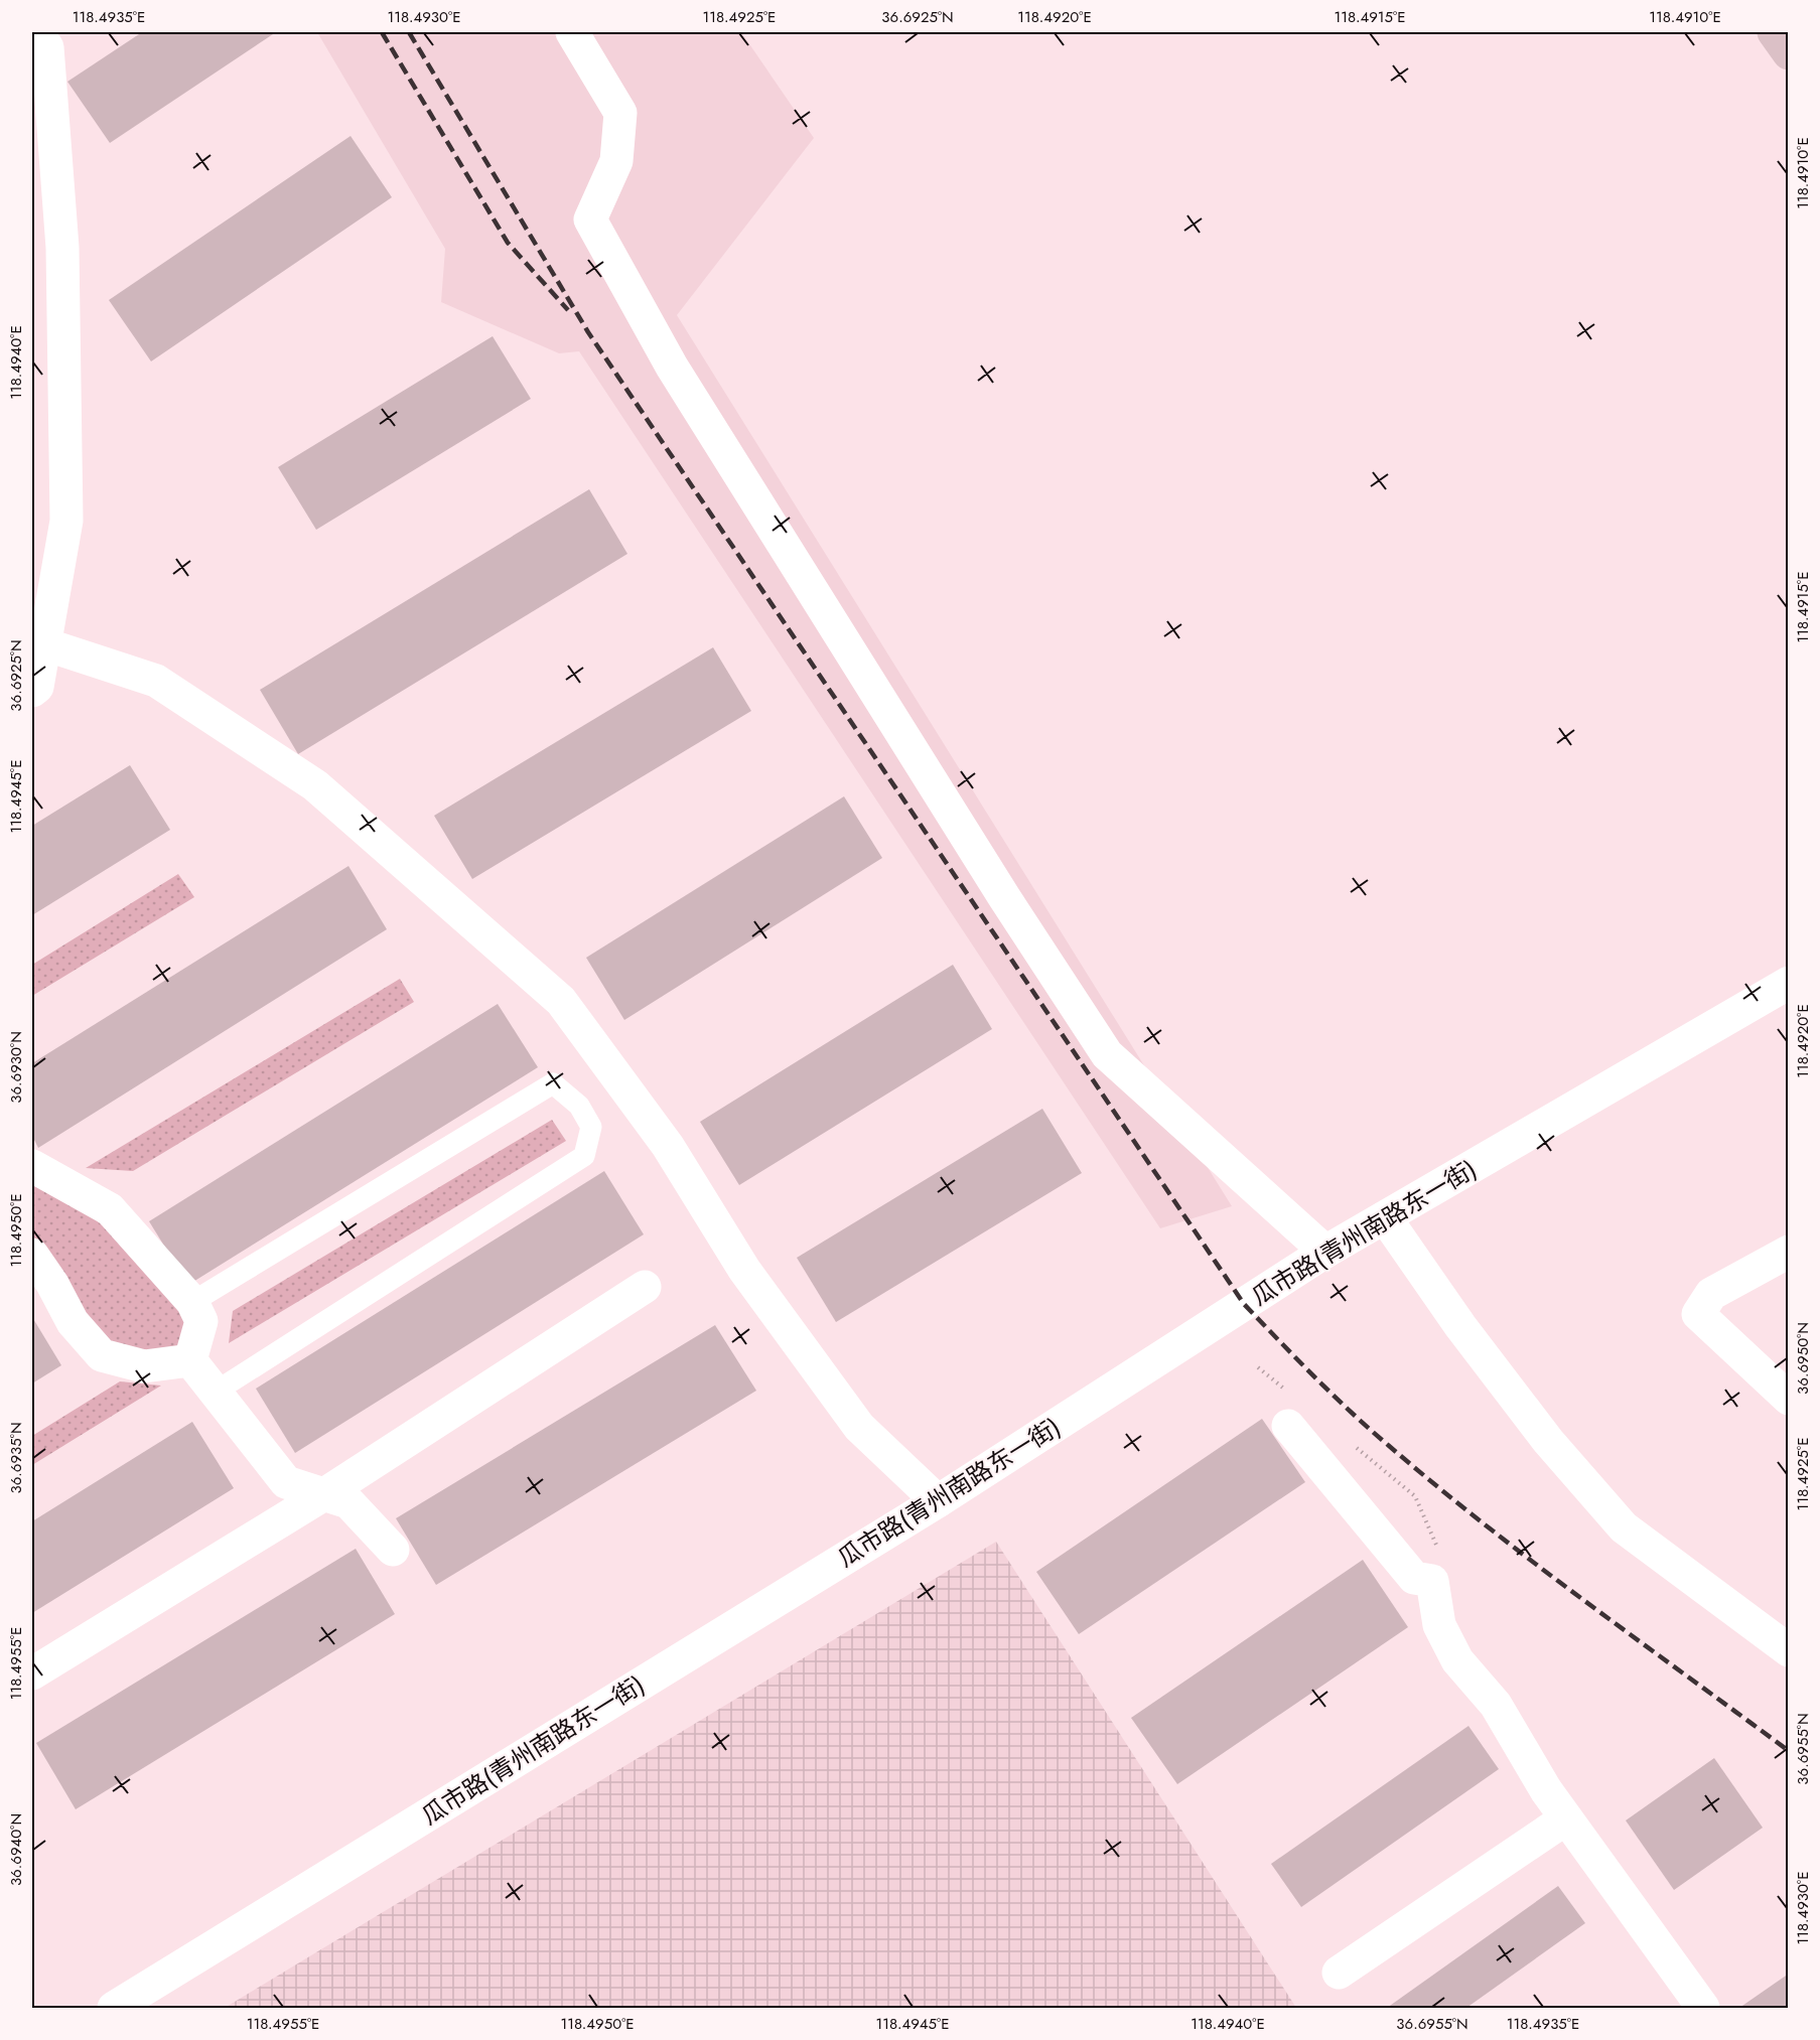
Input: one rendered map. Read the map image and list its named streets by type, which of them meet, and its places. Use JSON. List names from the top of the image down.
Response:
{
  "streets": {
    "street": ["瓜市路(青州南路东一街)"]
  },
  "coordinates": [
    "118.4935°E",
    "118.4930°E",
    "118.4925°E",
    "36.6925°N",
    "118.4920°E",
    "118.4915°E",
    "118.4910°E",
    "118.4940°E",
    "118.4945°E",
    "36.6930°N",
    "118.4950°E",
    "36.6950°N",
    "36.6935°N",
    "118.4955°E",
    "36.6955°N",
    "36.6940°N"
  ]
}
